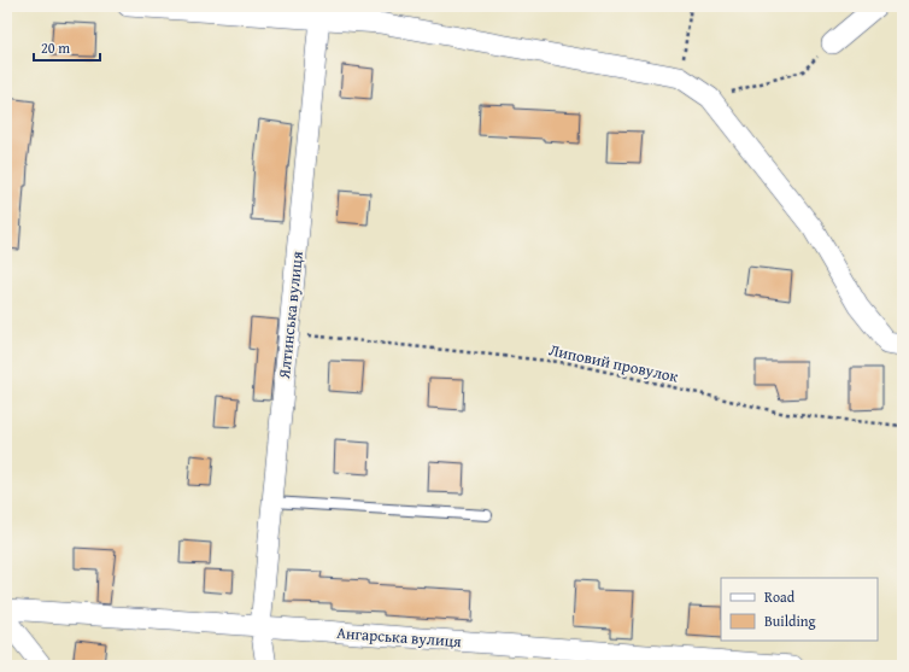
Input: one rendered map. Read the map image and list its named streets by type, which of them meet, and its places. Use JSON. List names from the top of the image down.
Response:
{
  "streets": {
    "street": ["Ялтинська вулиця", "Ангарська вулиця"],
    "path": ["Липовий провулок"]
  },
  "crossings": [
    ["Ялтинська вулиця", "Липовий провулок"],
    ["Ялтинська вулиця", "Ангарська вулиця"]
  ],
  "legend": ["Road", "Building"],
  "scale_bar": "20 m"
}
